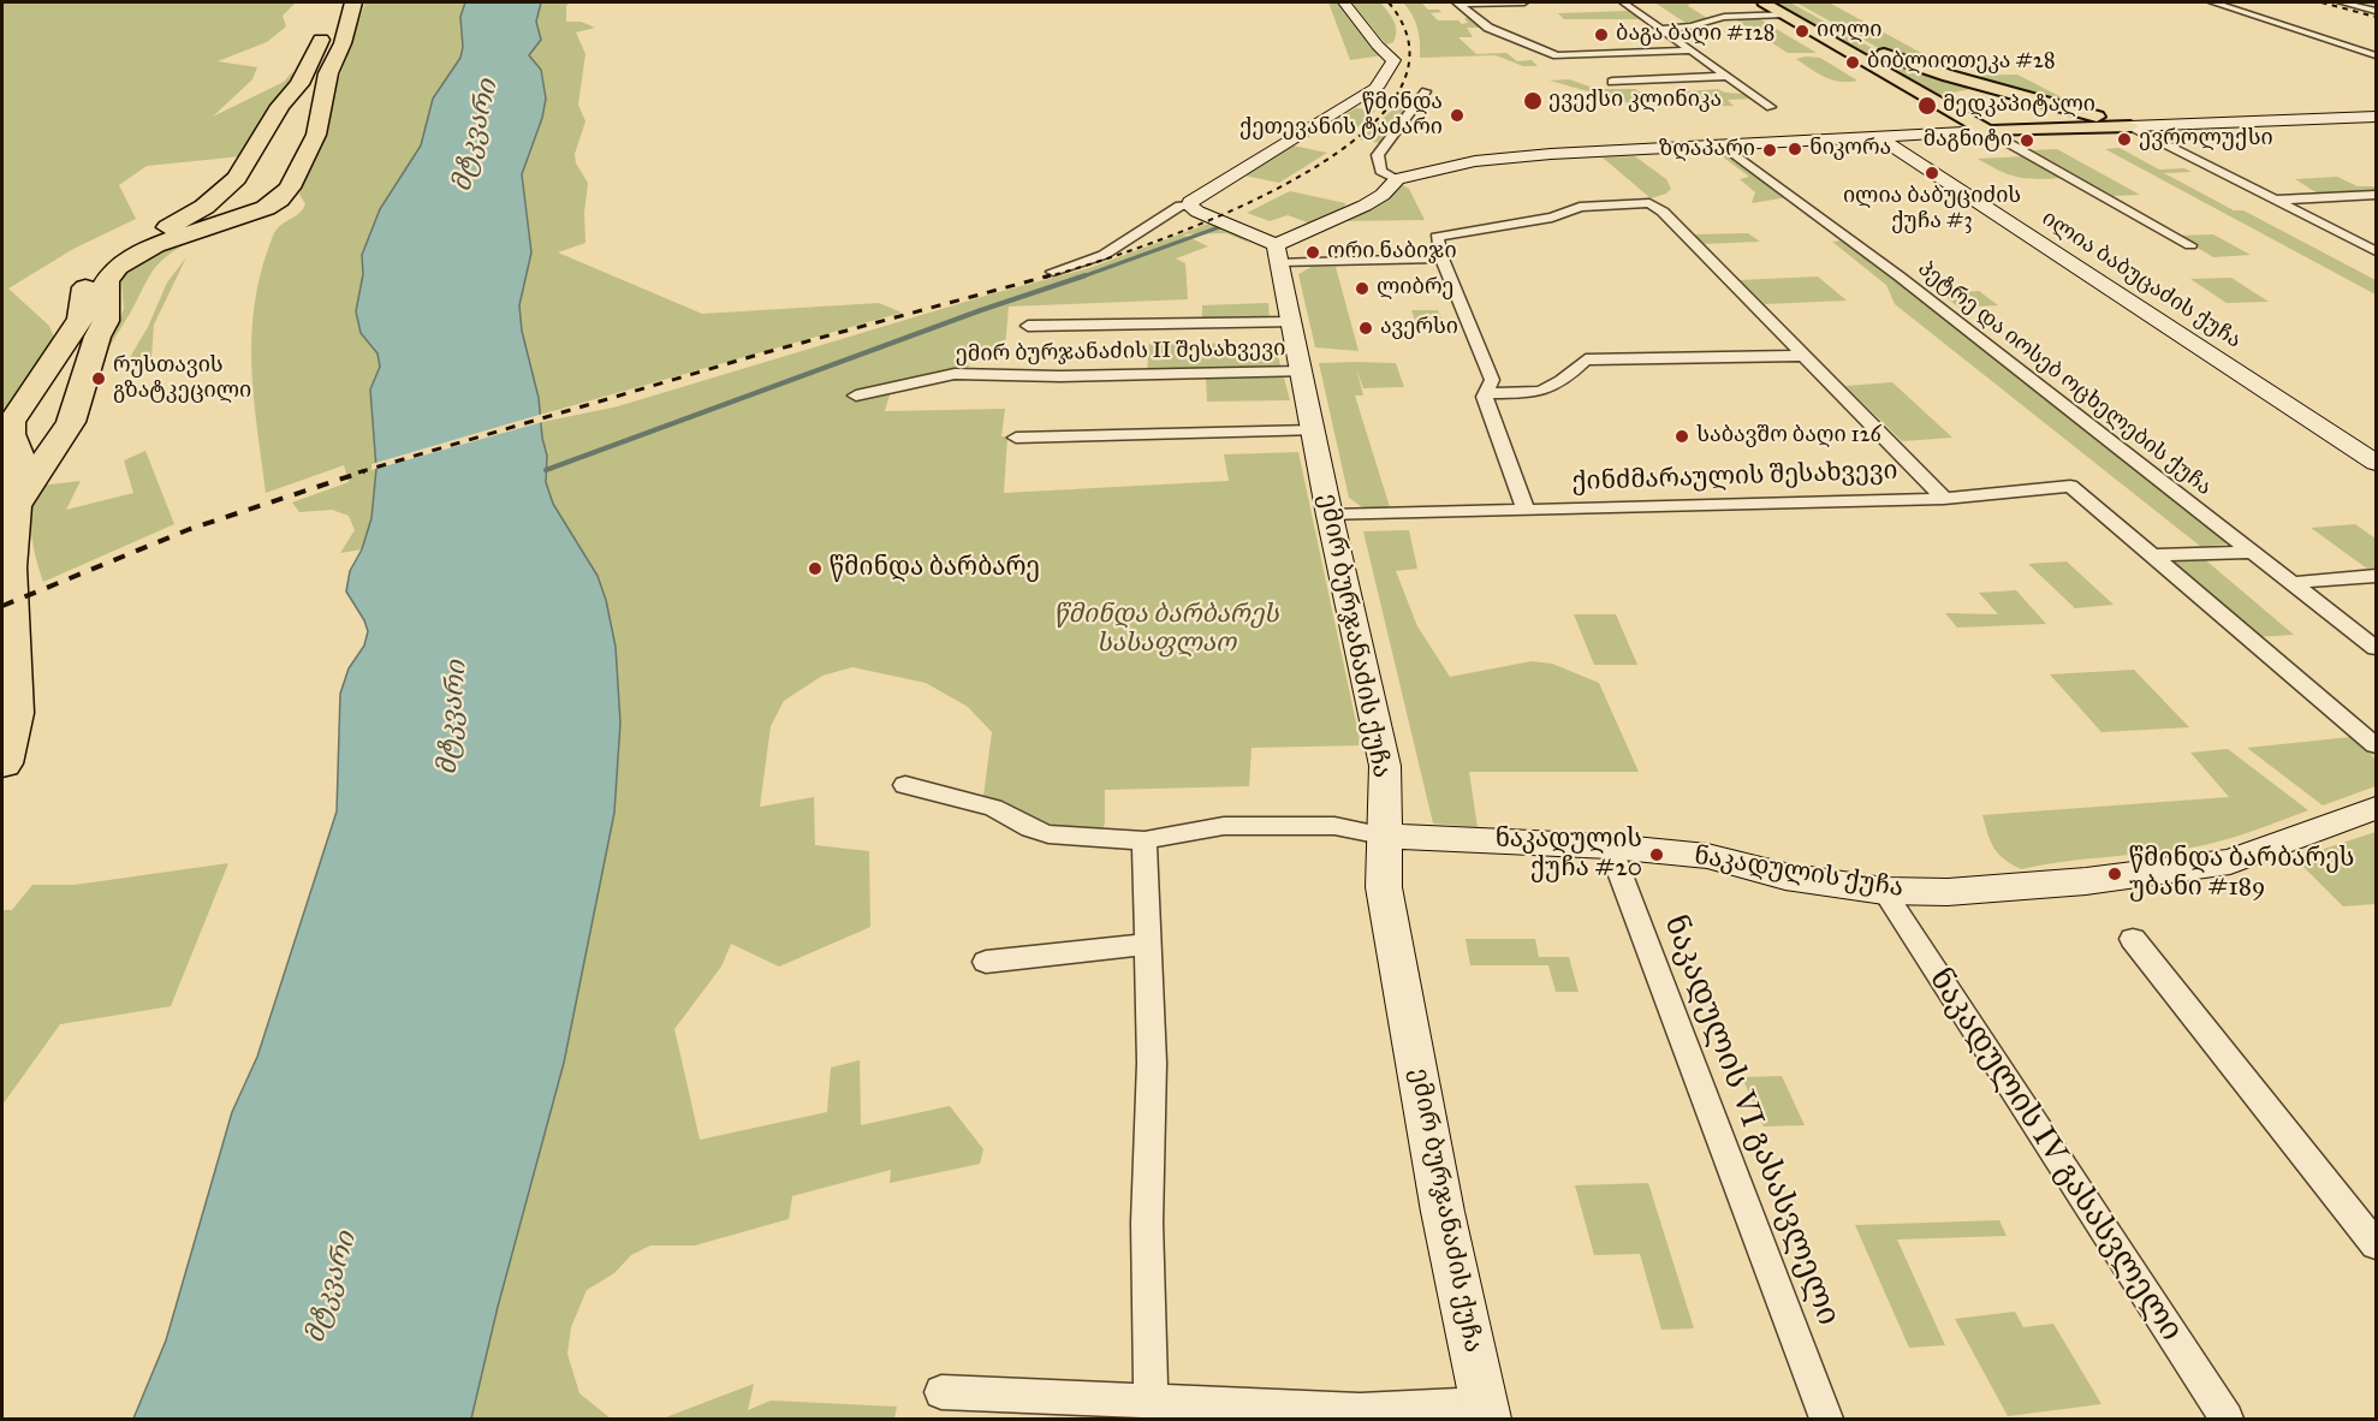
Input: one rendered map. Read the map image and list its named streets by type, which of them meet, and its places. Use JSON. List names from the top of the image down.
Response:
{
  "streets": {
    "street": [
      "ილია ბაბუცაძის ქუჩა",
      "ემირ ბურჯანაძის II შესახვევი",
      "პეტრე და იოსებ ოცხელების ქუჩა",
      "ქინძმარაულის შესახვევი",
      "ემირ ბურჯანაძის ქუჩა",
      "ნაკადულის ქუჩა",
      "ნაკადულის VI გასასვლელი",
      "ნაკადულის IV გასასვლელი"
    ]
  },
  "crossings": [
    ["ემირ ბურჯანაძის II შესახვევი", "ემირ ბურჯანაძის ქუჩა"],
    ["ქინძმარაულის შესახვევი", "ემირ ბურჯანაძის ქუჩა"],
    ["ემირ ბურჯანაძის ქუჩა", "ნაკადულის ქუჩა"],
    ["ნაკადულის ქუჩა", "ნაკადულის VI გასასვლელი"],
    ["ნაკადულის ქუჩა", "ნაკადულის IV გასასვლელი"]
  ],
  "water": ["მტკვარი"],
  "parks": ["წმინდა ბარბარეს სასაფლაო"],
  "places": [
    "იოლი",
    "ბაგა ბაღი #128",
    "ბიბლიოთეკა #28",
    "ევექსი კლინიკა",
    "მედკაპიტალი",
    "წმინდა ქეთევანის ტაძარი",
    "ევროლუქსი",
    "მაგნიტი",
    "ნიკორა",
    "ზღაპარი",
    "ილია ბაბუციძის ქუჩა #3",
    "ორი ნაბიჯი",
    "ლიბრე",
    "ავერსი",
    "რუსთავის გზატკეცილი",
    "საბავშო ბაღი 126",
    "წმინდა ბარბარე",
    "ნაკადულის ქუჩა #20",
    "წმინდა ბარბარეს უბანი #189"
  ]
}
